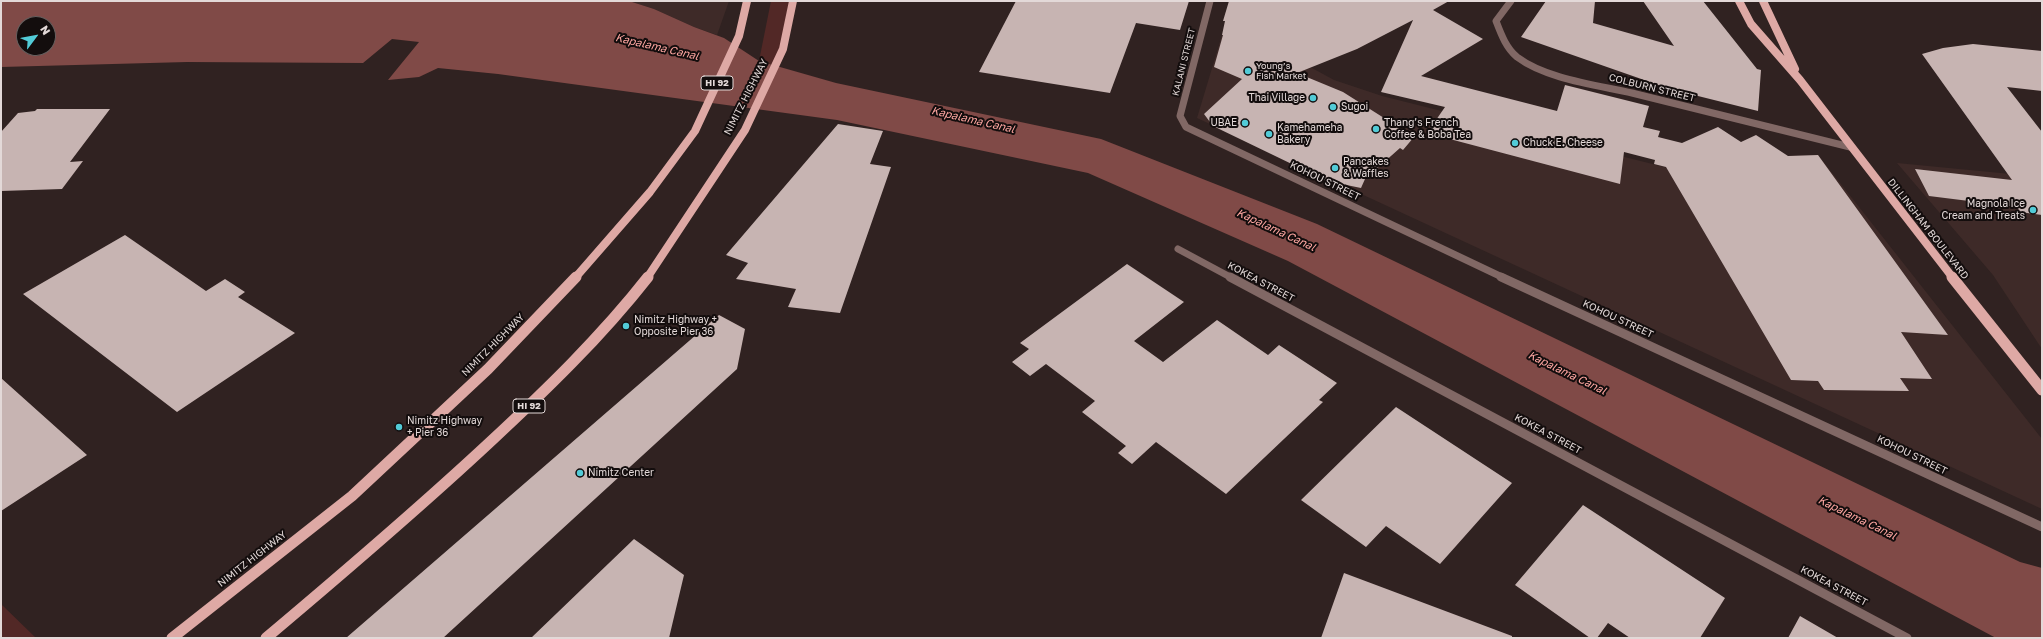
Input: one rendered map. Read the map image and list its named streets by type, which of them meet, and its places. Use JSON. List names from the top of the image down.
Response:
{
  "streets": {
    "main road": ["HI 92", "NIMITZ HIGHWAY", "DILLINGHAM BOULEVARD"],
    "street": [
      "KALANI STREET",
      "COLBURN STREET",
      "KOHOU STREET",
      "KOKEA STREET"
    ]
  },
  "crossings": [
    ["KALANI STREET", "KOHOU STREET"],
    ["COLBURN STREET", "DILLINGHAM BOULEVARD"]
  ],
  "water": ["Kapalama Canal"],
  "places": [
    "Young’s Fish Market",
    "Thai Village",
    "Sugoi",
    "UBAE",
    "Thang’s French Coffee & Boba Tea",
    "Kamehameha Bakery",
    "Chuck E. Cheese",
    "Pancakes & Waffles",
    "Magnola Ice Cream and Treats",
    "Nimitz Highway + Opposite Pier 36",
    "Nimitz Highway + Pier 36",
    "Nimitz Center"
  ],
  "north": "top right"
}
